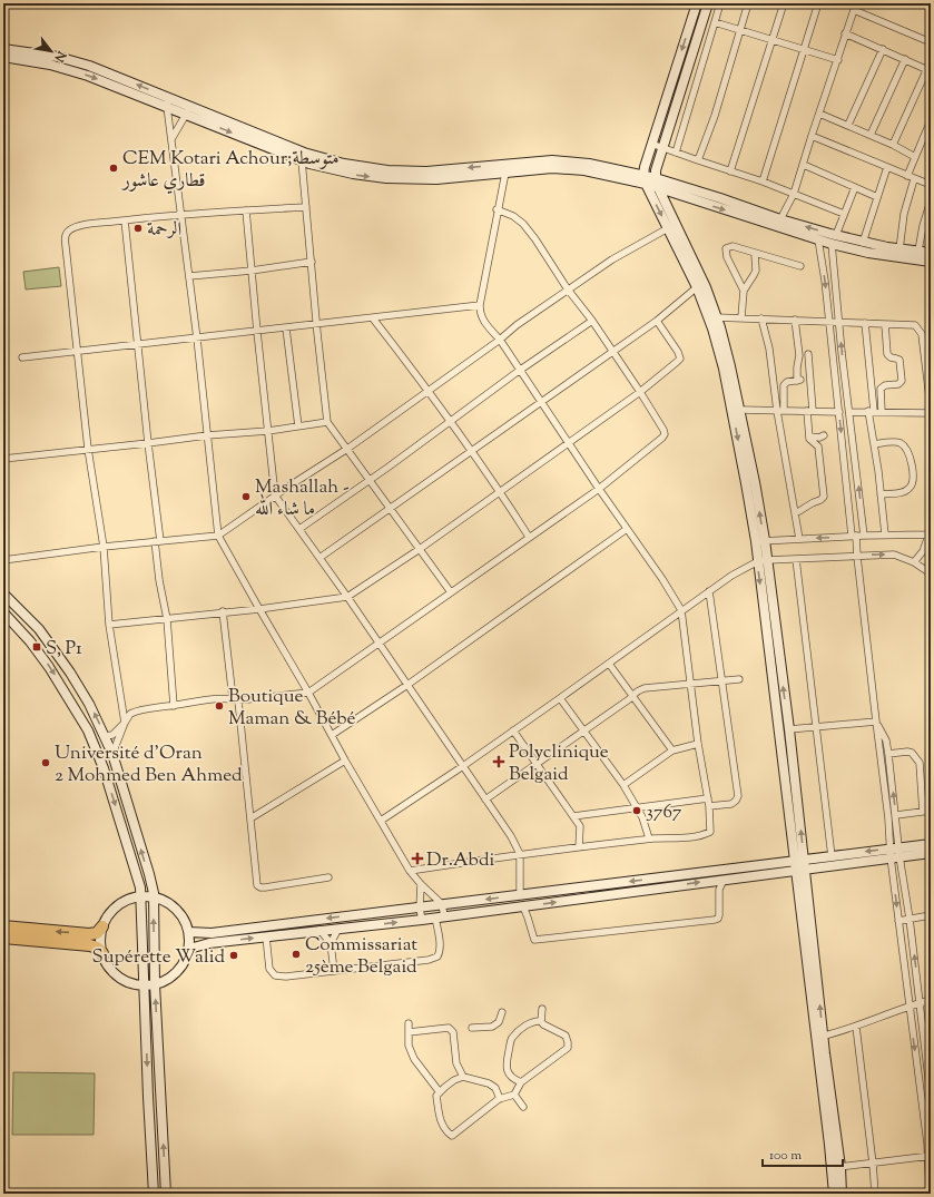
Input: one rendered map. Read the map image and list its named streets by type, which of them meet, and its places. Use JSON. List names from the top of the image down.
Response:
{
  "places": {
    "other": [
      "CEM Kotari Achour;متوسطة قطاري عاشور",
      "الرحمة",
      "Mashallah - ما شاء الله",
      "Boutique Maman & Bébé",
      "Université d'Oran 2 Mohmed Ben Ahmed",
      "3767",
      "Commissariat 25ème Belgaid",
      "Supérette Walid"
    ],
    "transit": ["S, P1"],
    "health": ["Polyclinique Belgaid", "Dr.Abdi"]
  },
  "scale_bar": "100 m",
  "north": "bottom right"
}
